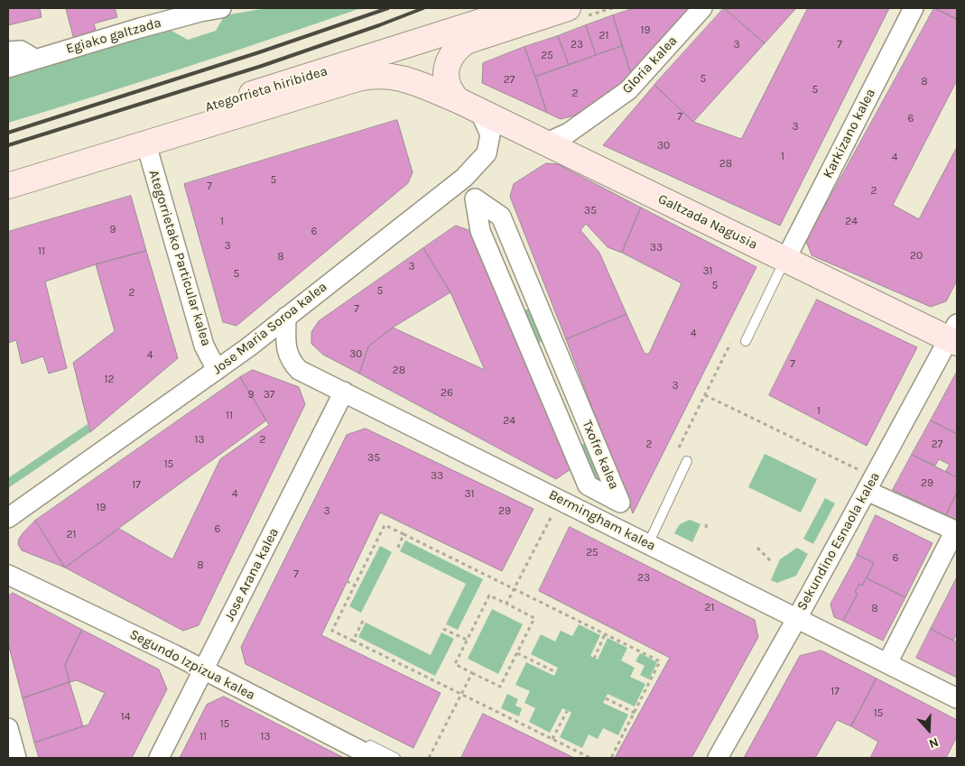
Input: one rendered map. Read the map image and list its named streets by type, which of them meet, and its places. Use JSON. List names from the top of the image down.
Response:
{
  "streets": {
    "main road": ["Ategorrieta hiribidea", "Galtzada Nagusia"],
    "street": [
      "Egiako galtzada",
      "Gloria kalea",
      "Karkizano kalea",
      "Ategorrietako Particular kalea",
      "Jose Maria Soroa kalea",
      "Txofre kalea",
      "Bermingham kalea",
      "Sekundino Esnaola kalea",
      "Jose Arana kalea",
      "Segundo Izpizua kalea"
    ]
  },
  "crossings": [
    ["Gloria kalea", "Galtzada Nagusia"],
    ["Ategorrieta hiribidea", "Galtzada Nagusia"],
    ["Ategorrieta hiribidea", "Ategorrietako Particular kalea"],
    ["Karkizano kalea", "Galtzada Nagusia"],
    ["Galtzada Nagusia", "Jose Maria Soroa kalea"],
    ["Galtzada Nagusia", "Sekundino Esnaola kalea"],
    ["Ategorrietako Particular kalea", "Jose Maria Soroa kalea"],
    ["Jose Maria Soroa kalea", "Bermingham kalea"],
    ["Bermingham kalea", "Sekundino Esnaola kalea"],
    ["Bermingham kalea", "Jose Arana kalea"],
    ["Jose Arana kalea", "Segundo Izpizua kalea"]
  ],
  "house_numbers": [
    "19",
    "21",
    "23",
    "3",
    "7",
    "25",
    "5",
    "27",
    "8",
    "5",
    "2",
    "7",
    "6",
    "3",
    "30",
    "1",
    "4",
    "28",
    "5",
    "7",
    "2",
    "35",
    "1",
    "24",
    "9",
    "6",
    "3",
    "33",
    "11",
    "20",
    "8",
    "3",
    "31",
    "5",
    "5",
    "5",
    "2",
    "7",
    "4",
    "30",
    "4",
    "7",
    "28",
    "12",
    "3",
    "26",
    "9",
    "37",
    "1",
    "11",
    "24",
    "13",
    "2",
    "2",
    "27",
    "35",
    "15",
    "33",
    "29",
    "17",
    "4",
    "31",
    "19",
    "3",
    "29",
    "6",
    "21",
    "25",
    "6",
    "8",
    "7",
    "23",
    "21",
    "8",
    "17",
    "15",
    "14",
    "15",
    "11",
    "13"
  ],
  "north": "bottom"
}
